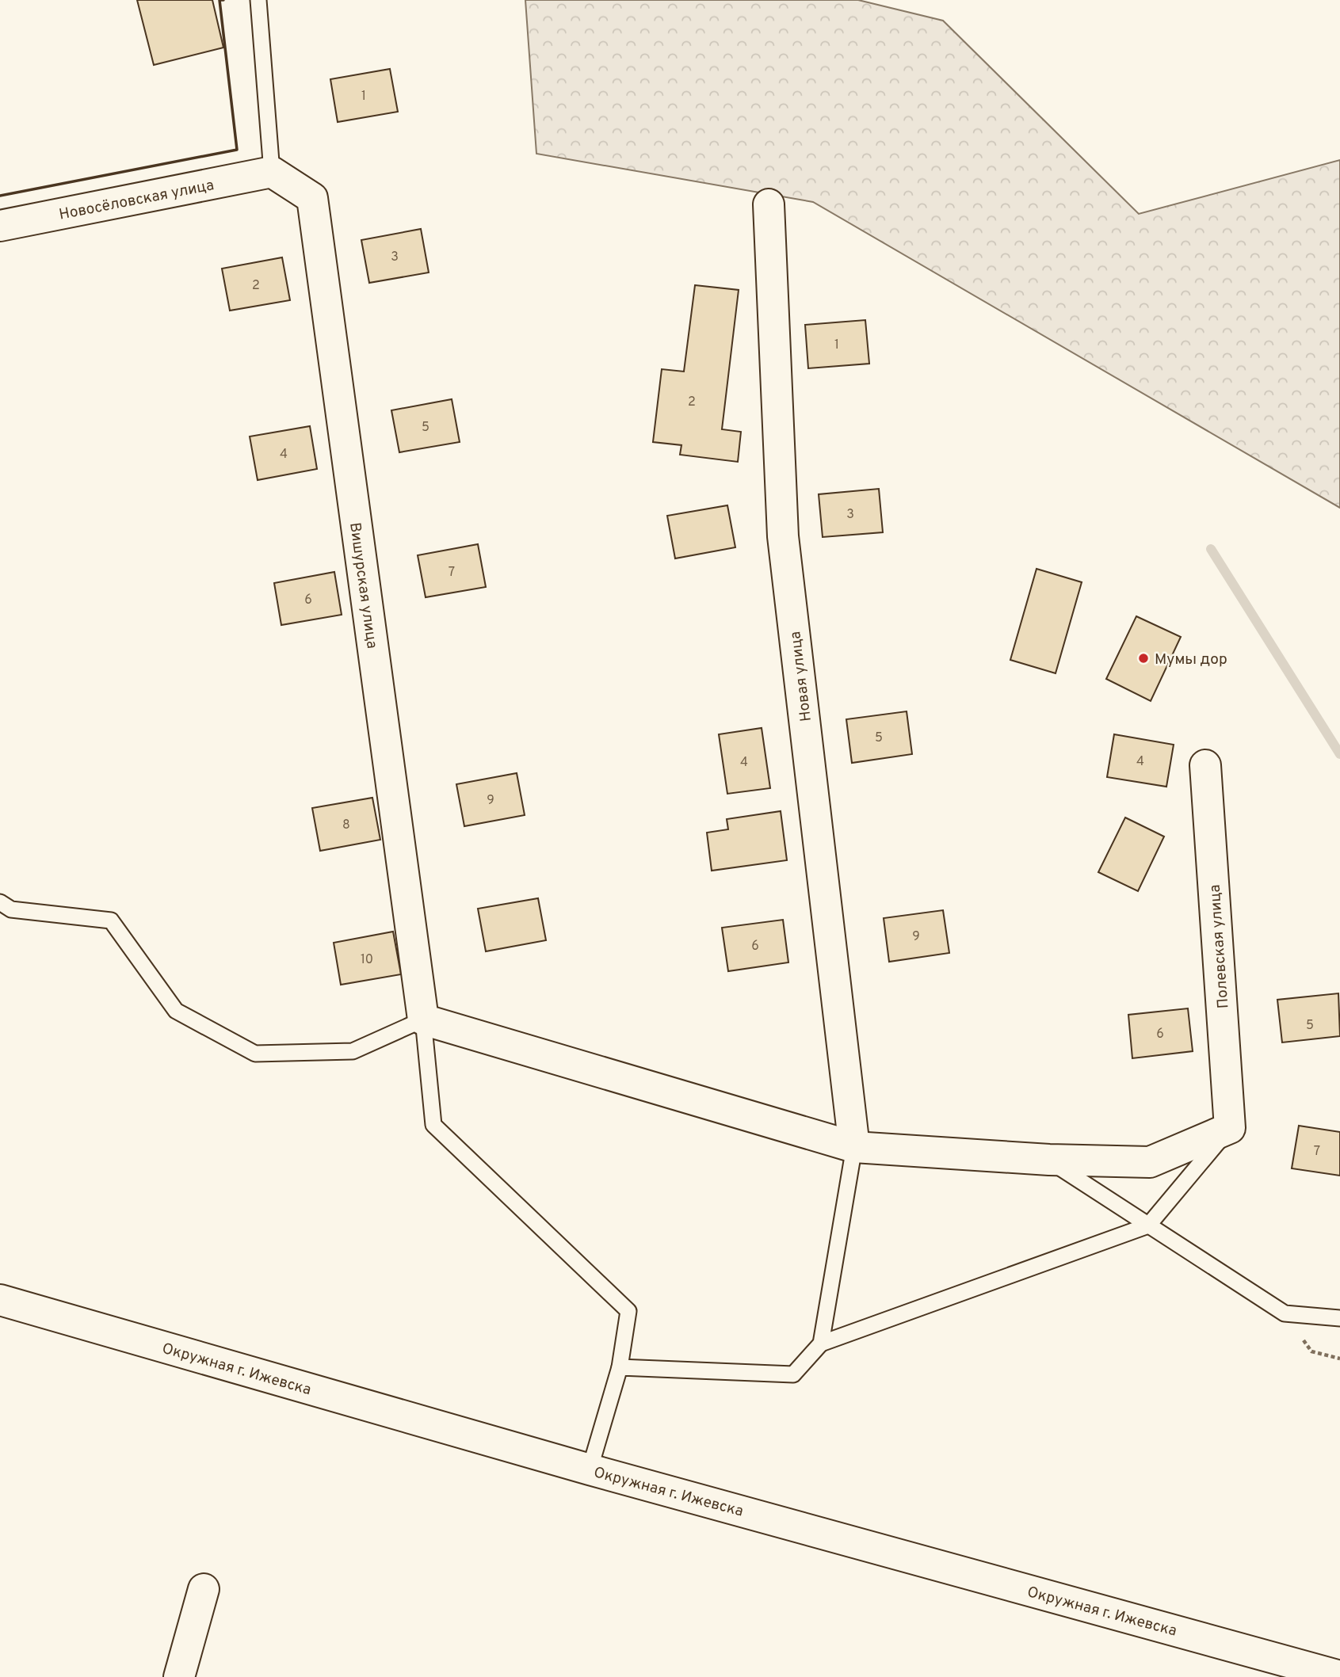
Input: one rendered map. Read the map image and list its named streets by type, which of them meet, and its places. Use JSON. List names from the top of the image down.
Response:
{
  "streets": {
    "street": [
      "Новосёловская улица",
      "Вишурская улица",
      "Новая улица",
      "Полевская улица",
      "Окружная г. Ижевска"
    ]
  },
  "crossings": [
    ["Новосёловская улица", "Вишурская улица"]
  ],
  "places": ["Мумы дор"],
  "house_numbers": [
    "1",
    "3",
    "2",
    "1",
    "2",
    "5",
    "4",
    "3",
    "7",
    "6",
    "5",
    "4",
    "4",
    "9",
    "8",
    "9",
    "6",
    "10",
    "5",
    "6",
    "7"
  ]
}
